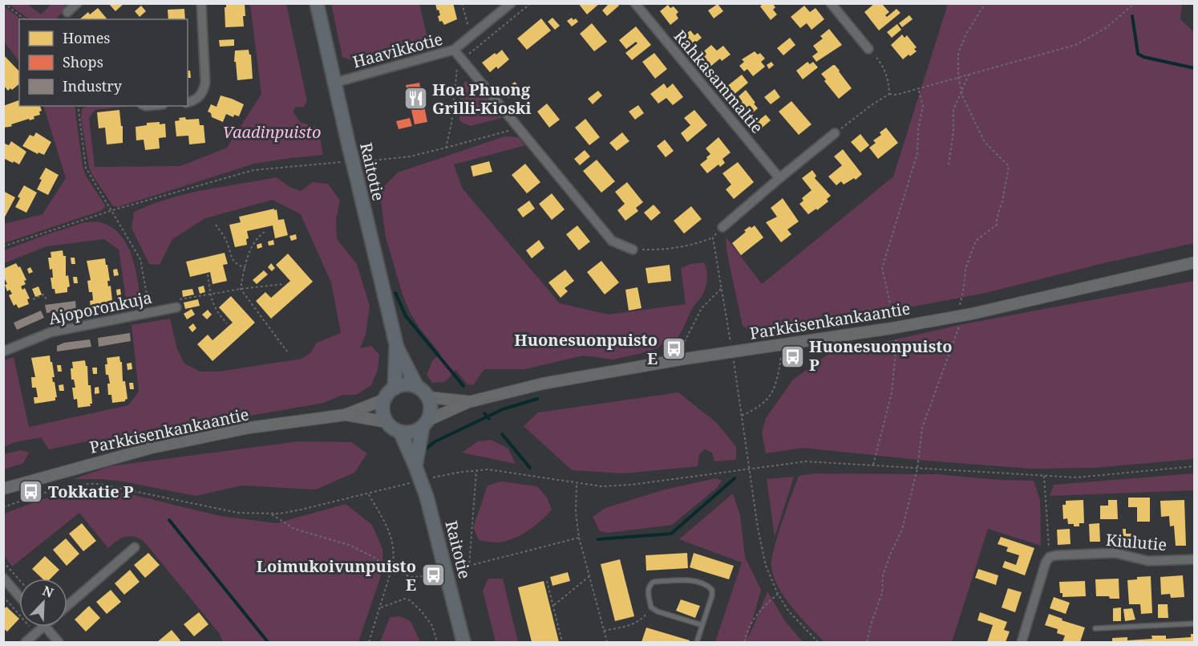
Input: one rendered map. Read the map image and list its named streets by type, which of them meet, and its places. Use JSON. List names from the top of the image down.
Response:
{
  "streets": {
    "main road": ["Raitotie"],
    "street": [
      "Haavikkotie",
      "Rahkasammaltie",
      "Ajoporonkuja",
      "Parkkisenkankaantie",
      "Kiulutie"
    ]
  },
  "crossings": [
    ["Haavikkotie", "Raitotie"],
    ["Raitotie", "Parkkisenkankaantie"]
  ],
  "parks": ["Vaadinpuisto"],
  "places": {
    "restaurant": ["Hoa Phuong Grilli-Kioski"],
    "bus stop": [
      "Huonesuonpuisto E",
      "Huonesuonpuisto P",
      "Tokkatie P",
      "Loimukoivunpuisto E"
    ]
  },
  "legend": ["Homes", "Shops", "Industry"],
  "north": "top right"
}
